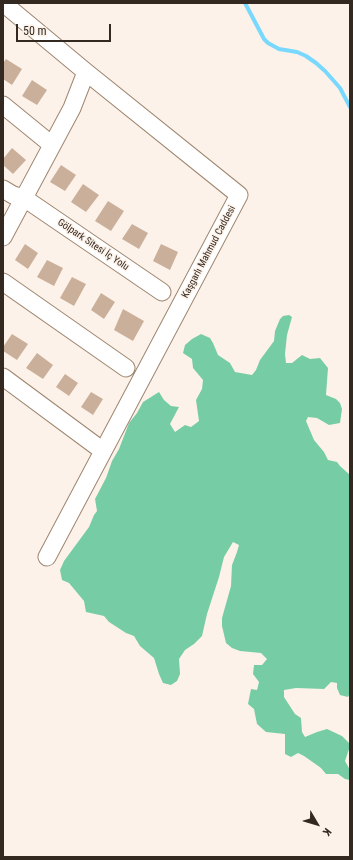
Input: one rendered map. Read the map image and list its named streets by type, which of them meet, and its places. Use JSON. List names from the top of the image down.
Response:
{
  "streets": {
    "street": ["Gölpark Sitesi İç Yolu", "Kaşgarlı Mahmud Caddesi"]
  },
  "scale_bar": "50 m",
  "north": "bottom right"
}
